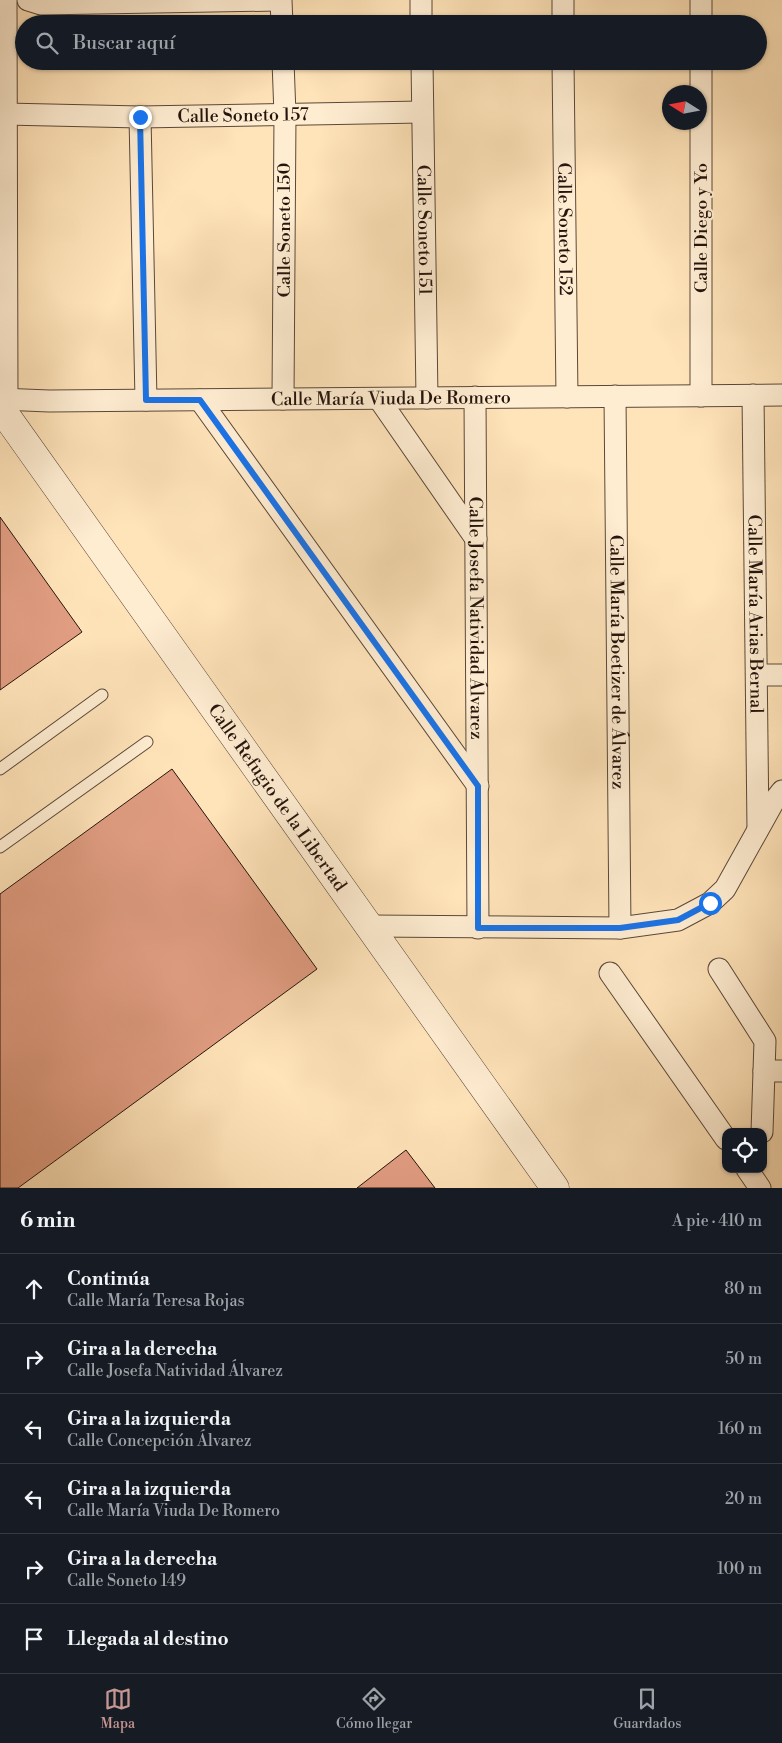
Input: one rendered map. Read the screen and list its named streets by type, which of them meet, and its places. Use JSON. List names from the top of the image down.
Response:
{
  "streets": {
    "street": [
      "Calle Soneto 157",
      "Calle Diego y Yo",
      "Calle Soneto 152",
      "Calle Soneto 150",
      "Calle Soneto 151",
      "Calle María Viuda De Romero",
      "Calle María Arias Bernal",
      "Calle Josefa Natividad Álvarez",
      "Calle María Boetizer de Álvarez",
      "Calle Refugio de la Libertad"
    ]
  },
  "crossings": [
    ["Calle Soneto 157", "Calle Soneto 150"],
    ["Calle Soneto 157", "Calle Soneto 151"],
    ["Calle Diego y Yo", "Calle María Viuda De Romero"],
    ["Calle Soneto 152", "Calle María Viuda De Romero"],
    ["Calle Soneto 150", "Calle María Viuda De Romero"],
    ["Calle Soneto 151", "Calle María Viuda De Romero"],
    ["Calle María Viuda De Romero", "Calle María Arias Bernal"],
    ["Calle María Viuda De Romero", "Calle Josefa Natividad Álvarez"],
    ["Calle María Viuda De Romero", "Calle María Boetizer de Álvarez"],
    ["Calle María Viuda De Romero", "Calle Refugio de la Libertad"]
  ],
  "north": "left",
  "page": {
    "search": "Buscar aquí",
    "heading": ["6 min", "A pie · 410 m"],
    "list": [
      ["Continúa", "Calle María Teresa Rojas", "80 m"],
      ["Gira a la derecha", "Calle Josefa Natividad Álvarez", "50 m"],
      ["Gira a la izquierda", "Calle Concepción Álvarez", "160 m"],
      ["Gira a la izquierda", "Calle María Viuda De Romero", "20 m"],
      ["Gira a la derecha", "Calle Soneto 149", "100 m"],
      "Llegada al destino"
    ],
    "nav": ["Mapa", "Cómo llegar", "Guardados"]
  }
}
